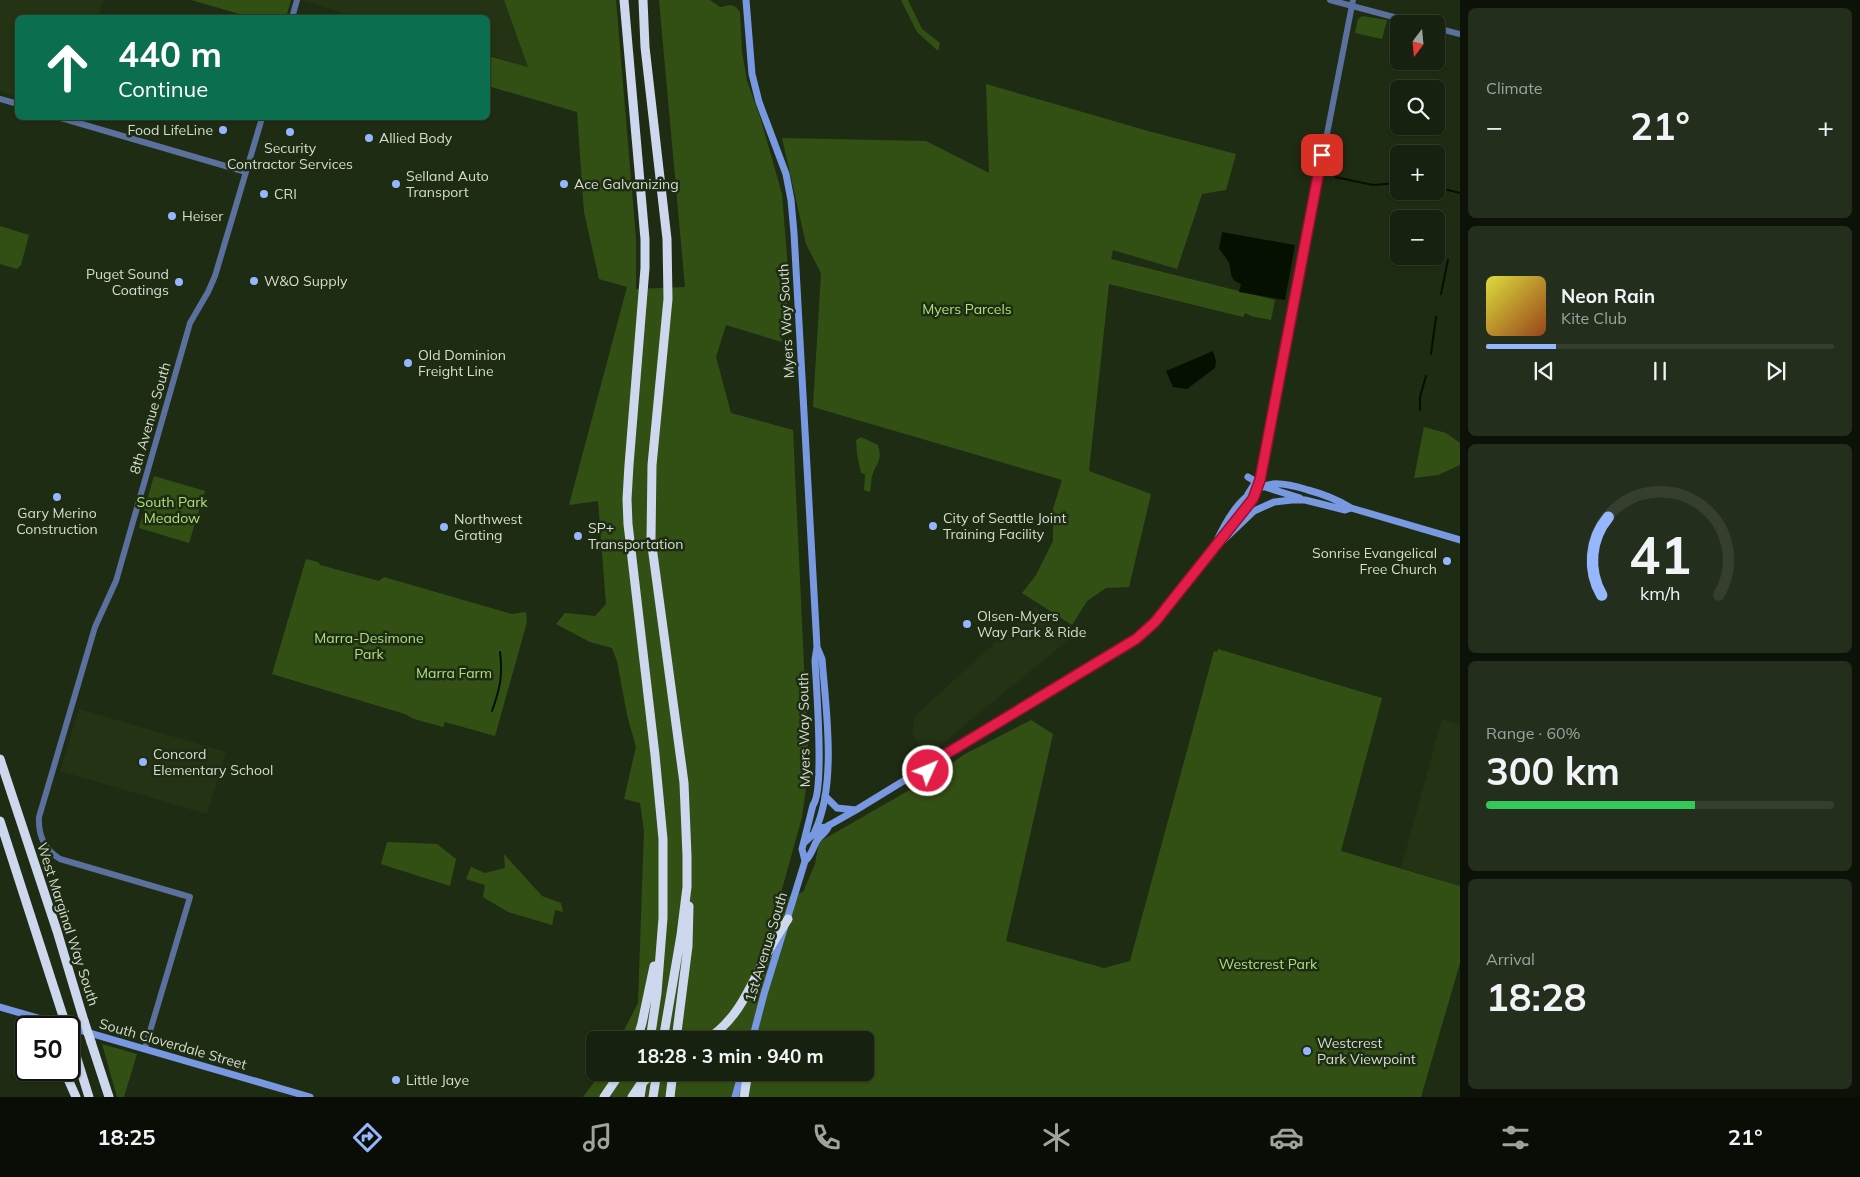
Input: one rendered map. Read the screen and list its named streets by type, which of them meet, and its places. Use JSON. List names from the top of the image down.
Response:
{
  "streets": {
    "highway": ["West Marginal Way South"],
    "main road": ["Myers Way South", "1st Avenue South", "South Cloverdale Street"],
    "street": ["8th Avenue South"]
  },
  "crossings": [
    ["Myers Way South", "1st Avenue South"],
    ["8th Avenue South", "South Cloverdale Street"]
  ],
  "parks": [
    "Myers Parcels",
    "South Park Meadow",
    "Marra-Desimone Park",
    "Marra Farm",
    "Westcrest Park"
  ],
  "places": [
    "Food LifeLine",
    "Security Contractor Services",
    "Allied Body",
    "Selland Auto Transport",
    "Ace Galvanizing",
    "CRI",
    "Heiser",
    "W&O Supply",
    "Puget Sound Coatings",
    "Old Dominion Freight Line",
    "Gary Merino Construction",
    "City of Seattle Joint Training Facility",
    "Northwest Grating",
    "SP+ Transportation",
    "Sonrise Evangelical Free Church",
    "Olsen-Myers Way Park & Ride",
    "Concord Elementary School",
    "Westcrest Park Viewpoint",
    "Little Jaye"
  ],
  "north": "bottom",
  "page": {
    "tile": [
      "Climate",
      ["Range · 60%", "300 km"],
      ["Arrival", "18:28"]
    ],
    "map_buttons": ["+", "−"],
    "turn": ["440 m", "Continue"],
    "heat": ["−", "21°", "+"],
    "song": ["Neon Rain", "Kite Club"],
    "limit": "50",
    "trip": "18:28 · 3 min · 940 m",
    "tabs": ["18:25", "21°"],
    "gauge": ["41", "km/h"]
  }
}
